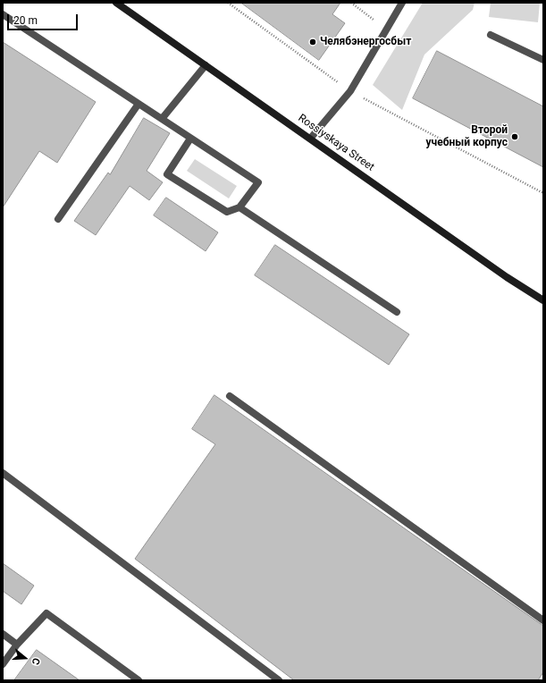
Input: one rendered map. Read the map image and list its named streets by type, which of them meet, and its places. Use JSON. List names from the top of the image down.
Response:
{
  "streets": {
    "main road": ["Rossiyskaya Street"]
  },
  "places": ["Челябэнергосбыт", "Второй учебный корпус"],
  "scale_bar": "20 m",
  "north": "right"
}
